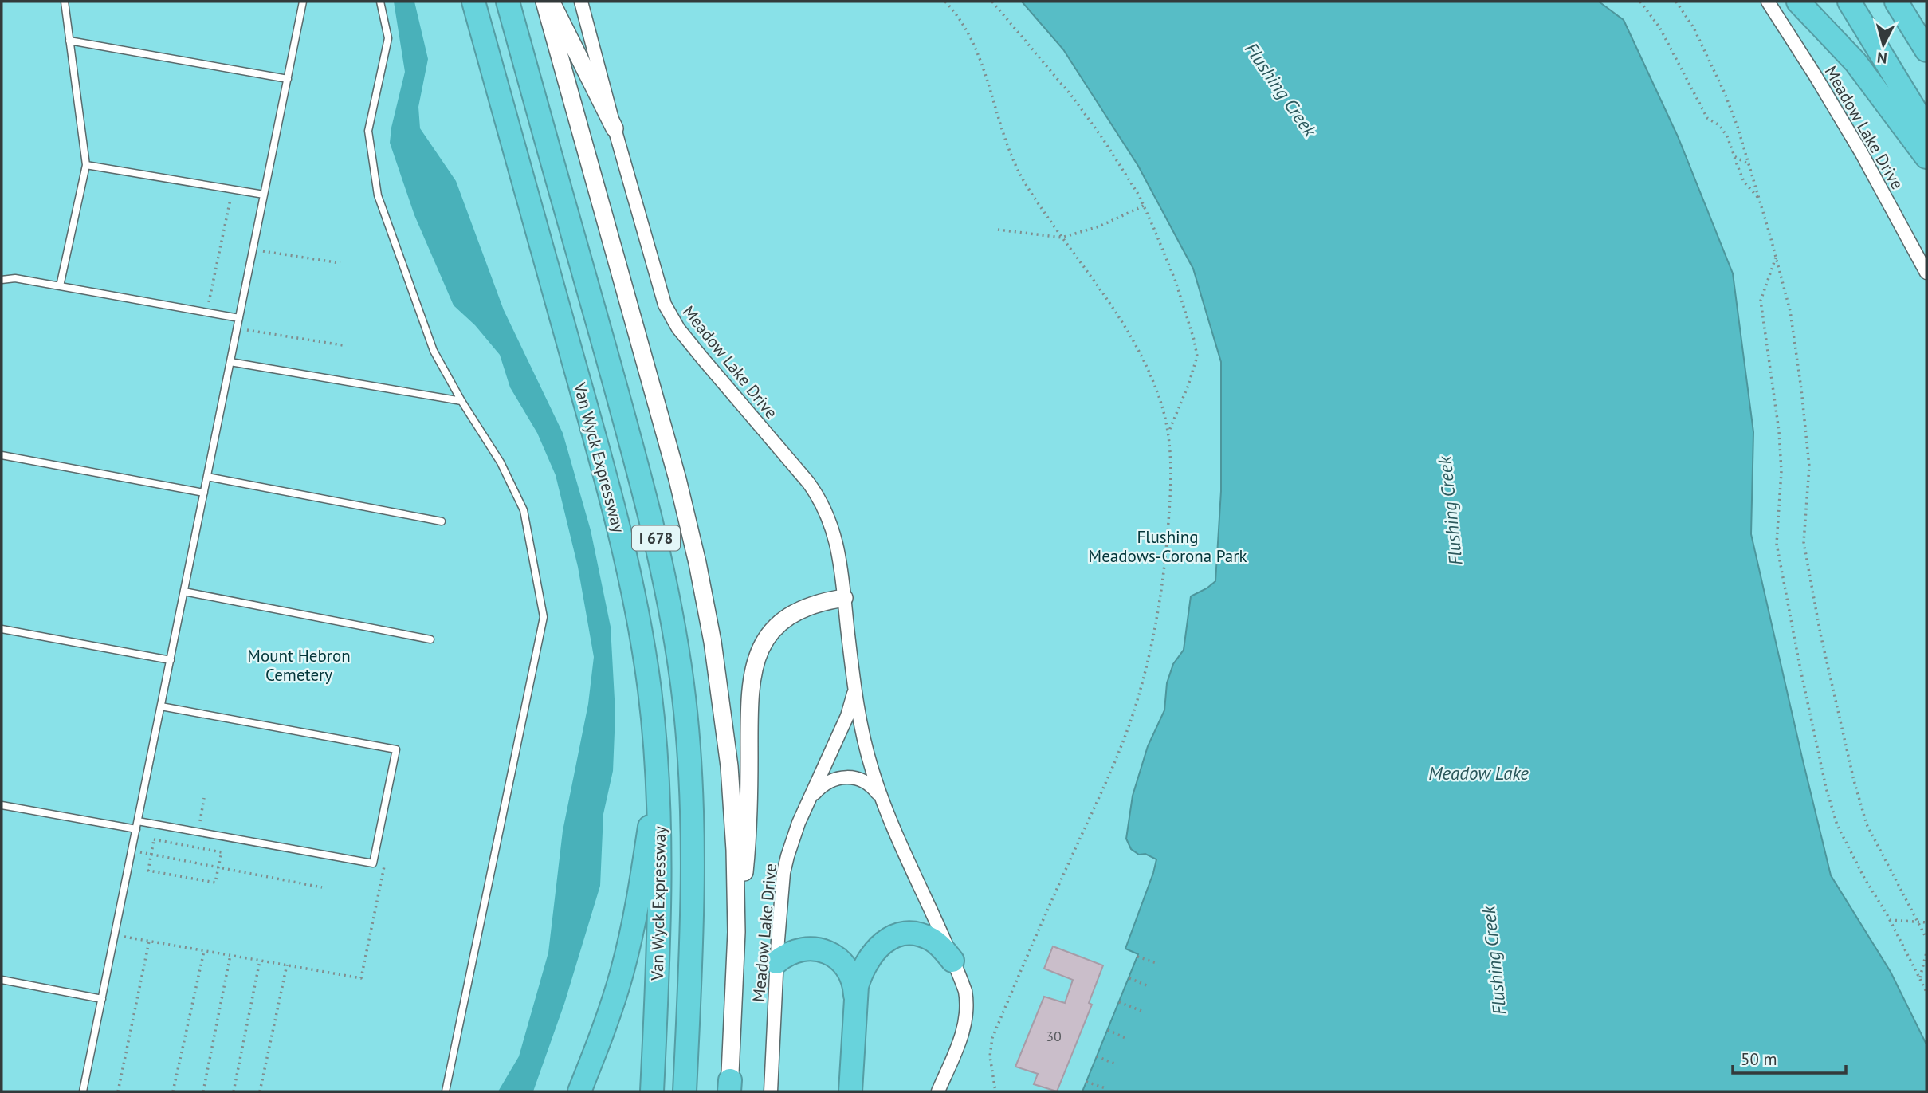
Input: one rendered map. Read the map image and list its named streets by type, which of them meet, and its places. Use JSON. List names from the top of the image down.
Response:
{
  "streets": {
    "highway": ["Van Wyck Expressway", "I 678"],
    "street": ["Meadow Lake Drive"]
  },
  "water": ["Flushing Creek", "Meadow Lake"],
  "parks": ["Flushing Meadows-Corona Park", "Mount Hebron Cemetery"],
  "house_numbers": ["30"],
  "scale_bar": "50 m",
  "north": "bottom"
}
